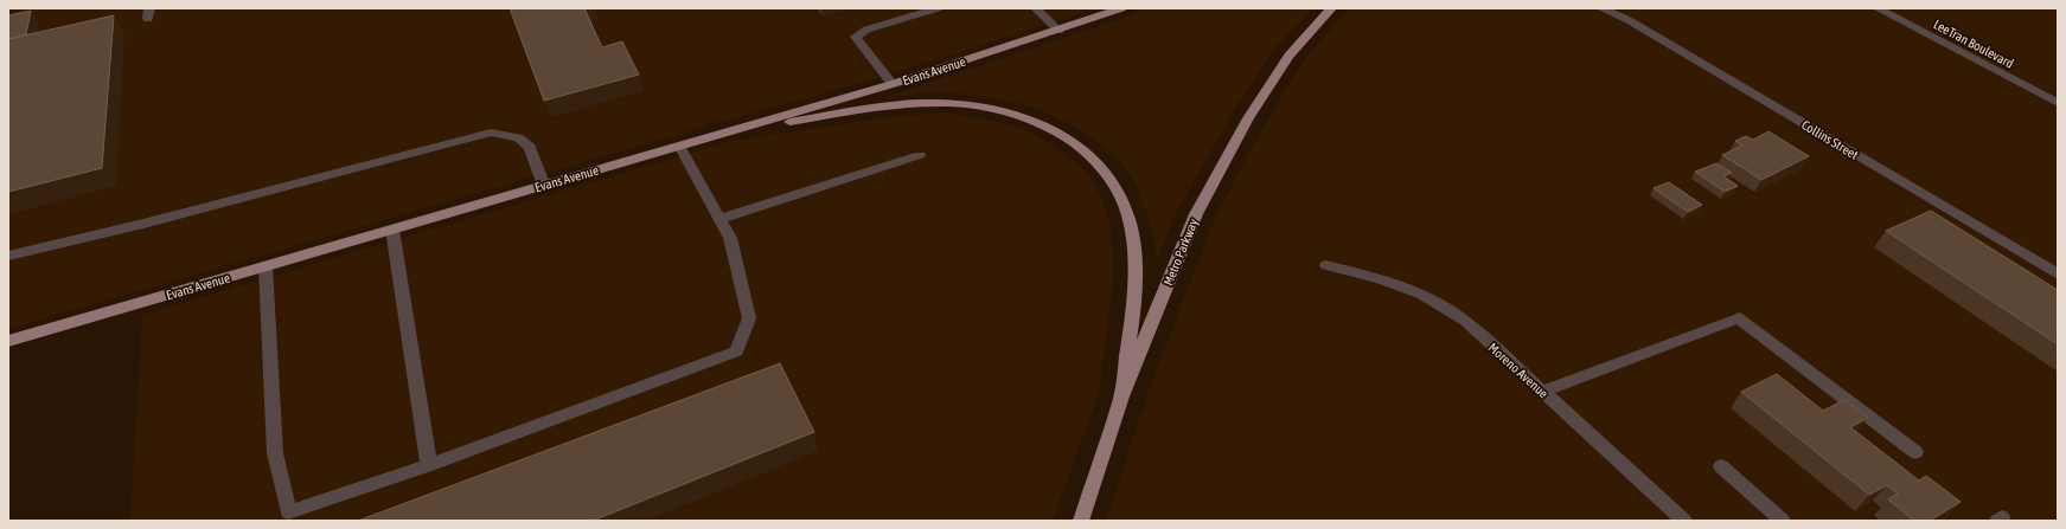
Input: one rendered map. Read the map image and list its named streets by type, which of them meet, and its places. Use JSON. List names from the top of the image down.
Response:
{
  "streets": {
    "main road": ["Evans Avenue", "Metro Parkway"],
    "street": ["LeeTran Boulevard", "Collins Street", "Moreno Avenue"]
  }
}
